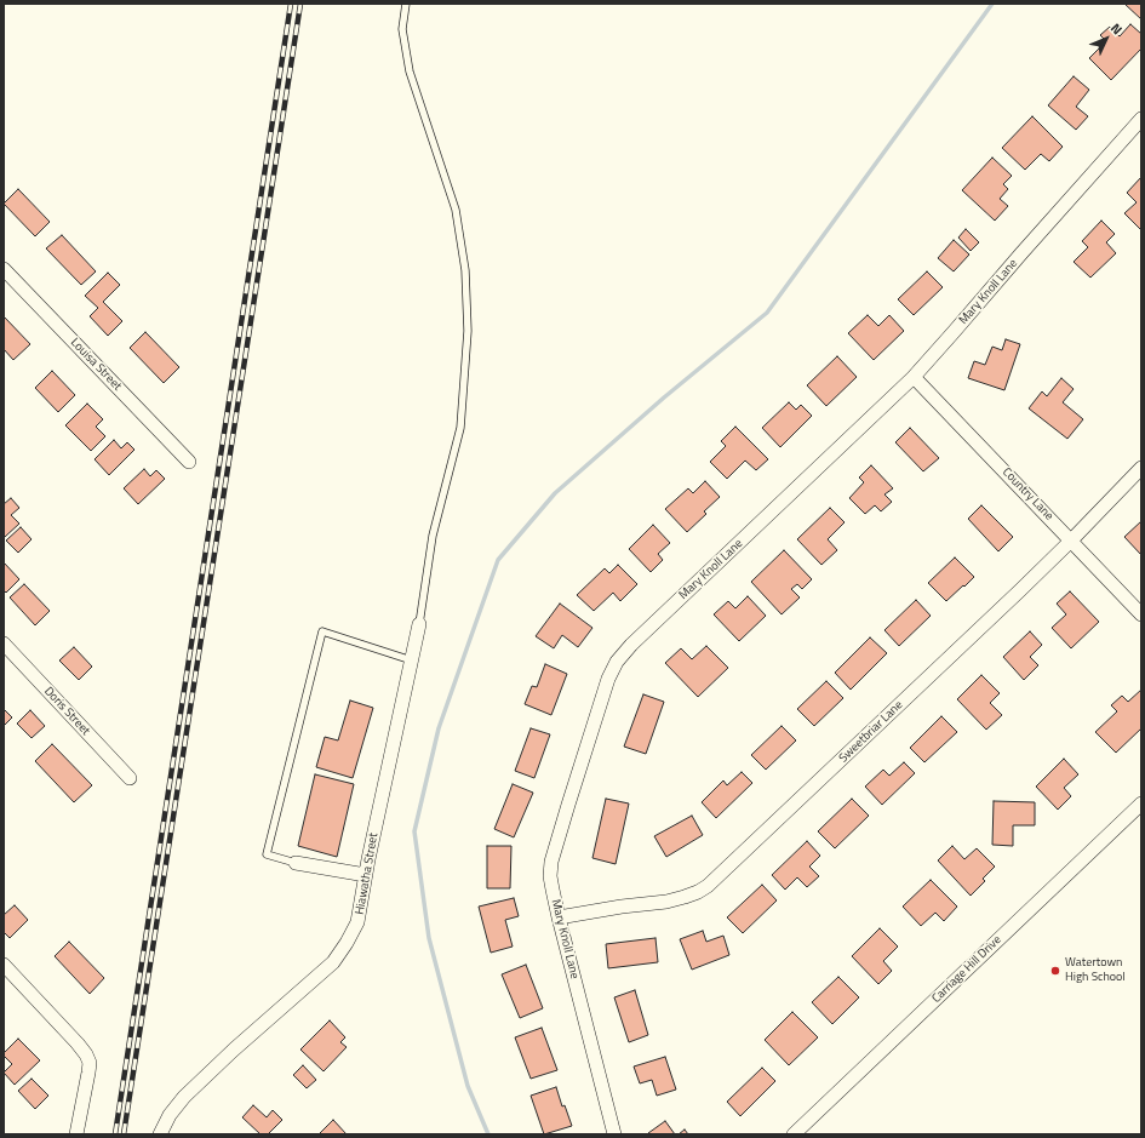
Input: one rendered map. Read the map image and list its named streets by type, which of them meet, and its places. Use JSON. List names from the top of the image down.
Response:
{
  "streets": {
    "street": [
      "Mary Knoll Lane",
      "Louisa Street",
      "Country Lane",
      "Doris Street",
      "Sweetbriar Lane",
      "Hiawatha Street",
      "Carriage Hill Drive"
    ]
  },
  "crossings": [
    ["Mary Knoll Lane", "Country Lane"],
    ["Mary Knoll Lane", "Sweetbriar Lane"],
    ["Country Lane", "Sweetbriar Lane"]
  ],
  "places": ["Watertown High School"],
  "north": "top right"
}
